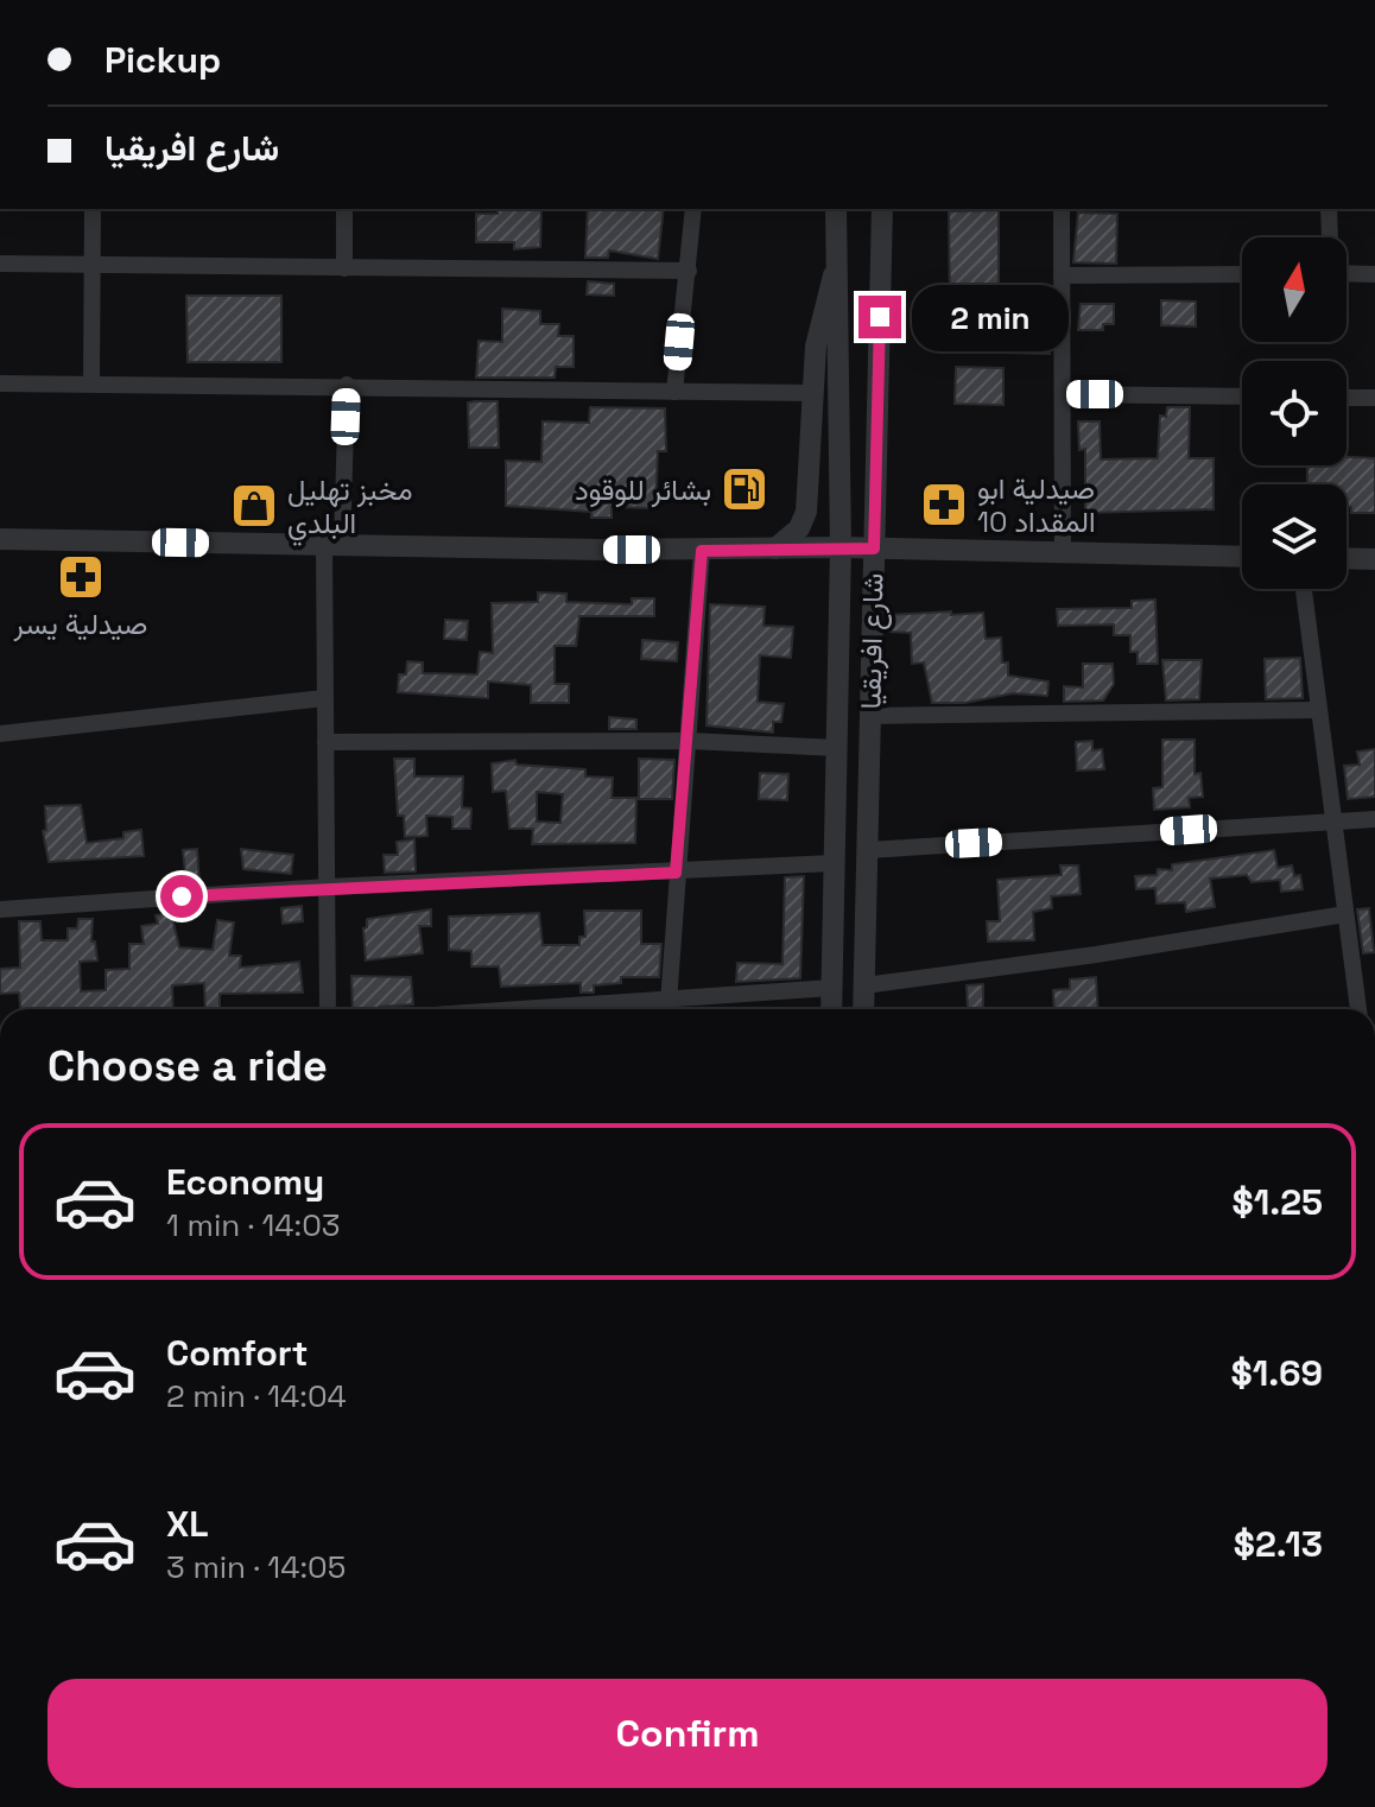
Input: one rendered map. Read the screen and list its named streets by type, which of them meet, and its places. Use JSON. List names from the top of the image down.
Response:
{
  "streets": {
    "street": ["شارع افريقيا"]
  },
  "places": {
    "fuel station": ["بشائر للوقود"],
    "pharmacy": ["صيدلية ابو المقداد 10", "صيدلية يسر"],
    "shop": ["مخبز تهليل البلدي"]
  },
  "north": "top",
  "page": {
    "banner": ["Pickup", "شارع افريقيا"],
    "bubble": "2 min",
    "heading": "Choose a ride",
    "list": [
      {
        "name": "Economy",
        "note": "1 min · 14:03",
        "value": "$1.25"
      },
      {
        "name": "Comfort",
        "note": "2 min · 14:04",
        "value": "$1.69"
      },
      {
        "name": "XL",
        "note": "3 min · 14:05",
        "value": "$2.13"
      }
    ],
    "buttons": "Confirm"
  }
}
